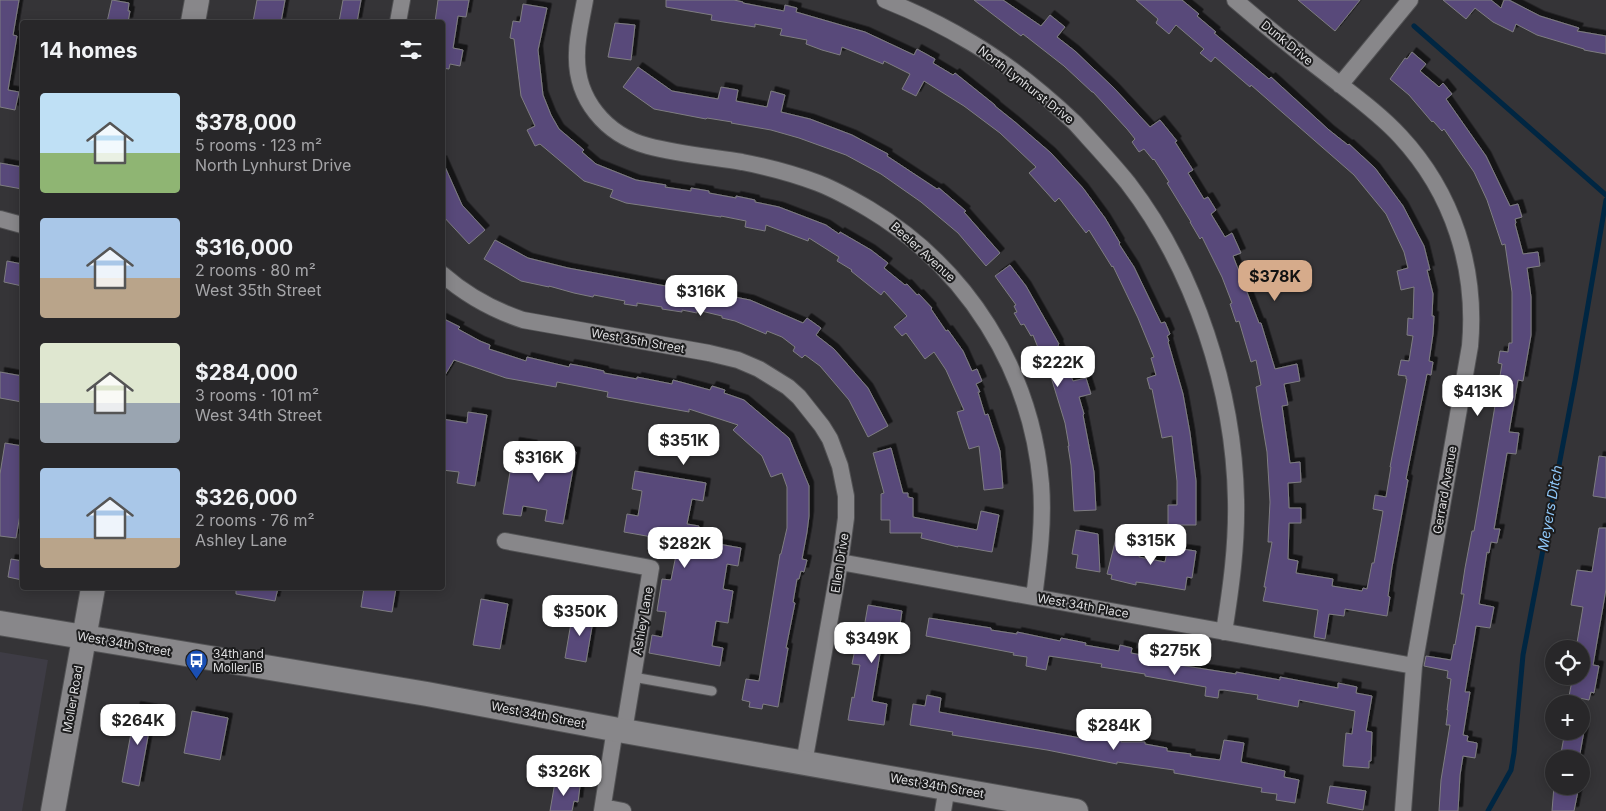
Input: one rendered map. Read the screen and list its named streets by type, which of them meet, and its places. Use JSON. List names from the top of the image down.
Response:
{
  "streets": {
    "street": [
      "Dunk Drive",
      "North Lynhurst Drive",
      "Beeler Avenue",
      "West 35th Street",
      "Gerrard Avenue",
      "Ellen Drive",
      "West 34th Place",
      "Ashley Lane",
      "West 34th Street",
      "Moller Road"
    ]
  },
  "crossings": [
    ["Dunk Drive", "Gerrard Avenue"],
    ["North Lynhurst Drive", "West 34th Place"],
    ["Beeler Avenue", "West 34th Place"],
    ["West 35th Street", "Ellen Drive"],
    ["Gerrard Avenue", "West 34th Place"],
    ["Ellen Drive", "West 34th Place"],
    ["Ellen Drive", "West 34th Street"],
    ["Ashley Lane", "West 34th Street"],
    ["West 34th Street", "Moller Road"]
  ],
  "water": ["Meyers Ditch"],
  "places": {
    "bus stop": ["34th and Moller IB"]
  },
  "page": {
    "heading": "14 homes",
    "list": [
      {
        "name": "$378,000",
        "note": "5 rooms · 123 m² · North Lynhurst Drive"
      },
      {
        "name": "$316,000",
        "note": "2 rooms · 80 m² · West 35th Street"
      },
      {
        "name": "$284,000",
        "note": "3 rooms · 101 m² · West 34th Street"
      },
      {
        "name": "$326,000",
        "note": "2 rooms · 76 m² · Ashley Lane"
      }
    ],
    "price": [
      "$378K",
      "$316K",
      "$222K",
      "$413K",
      "$351K",
      "$316K",
      "$315K",
      "$282K",
      "$350K",
      "$349K",
      "$275K",
      "$264K",
      "$284K",
      "$326K"
    ],
    "map_buttons": ["+", "−"]
  }
}
